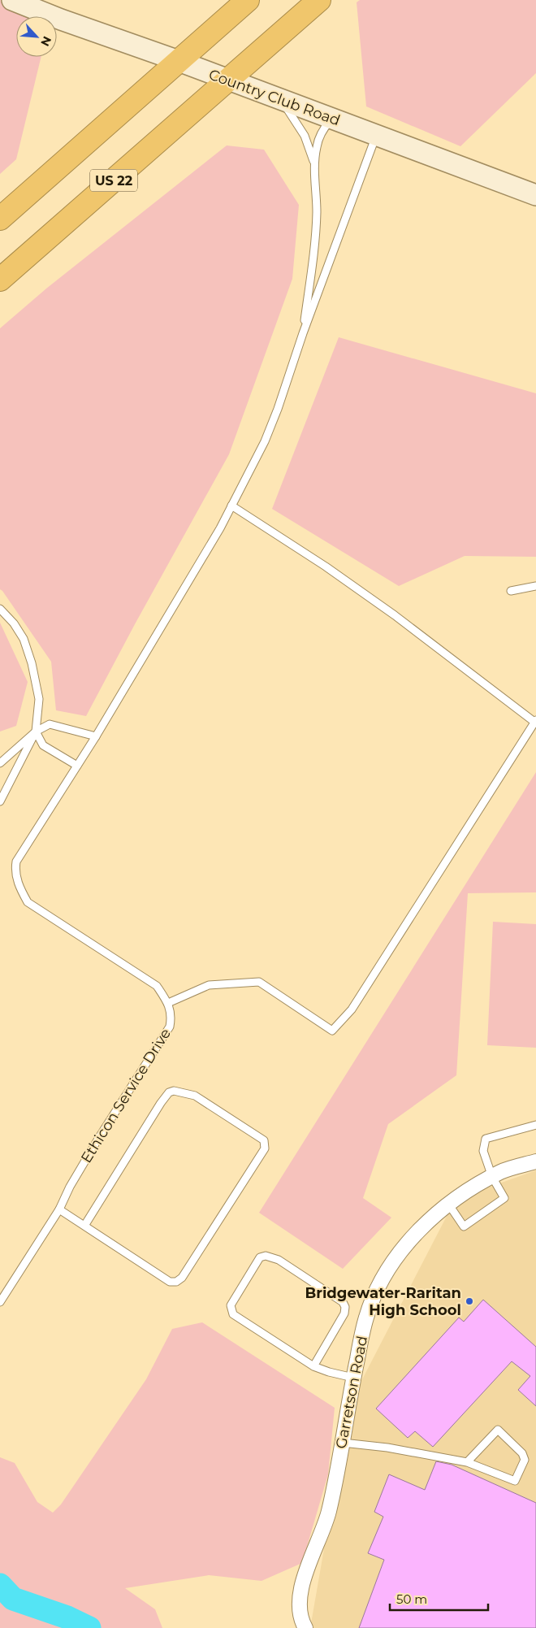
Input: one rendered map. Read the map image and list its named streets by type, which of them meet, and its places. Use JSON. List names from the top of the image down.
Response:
{
  "streets": {
    "highway": ["US 22"],
    "street": ["Country Club Road", "Garretson Road"],
    "lane": ["Ethicon Service Drive"]
  },
  "crossings": [
    ["Country Club Road", "US 22"]
  ],
  "places": ["Bridgewater-Raritan High School"],
  "scale_bar": "50 m",
  "north": "bottom right"
}
